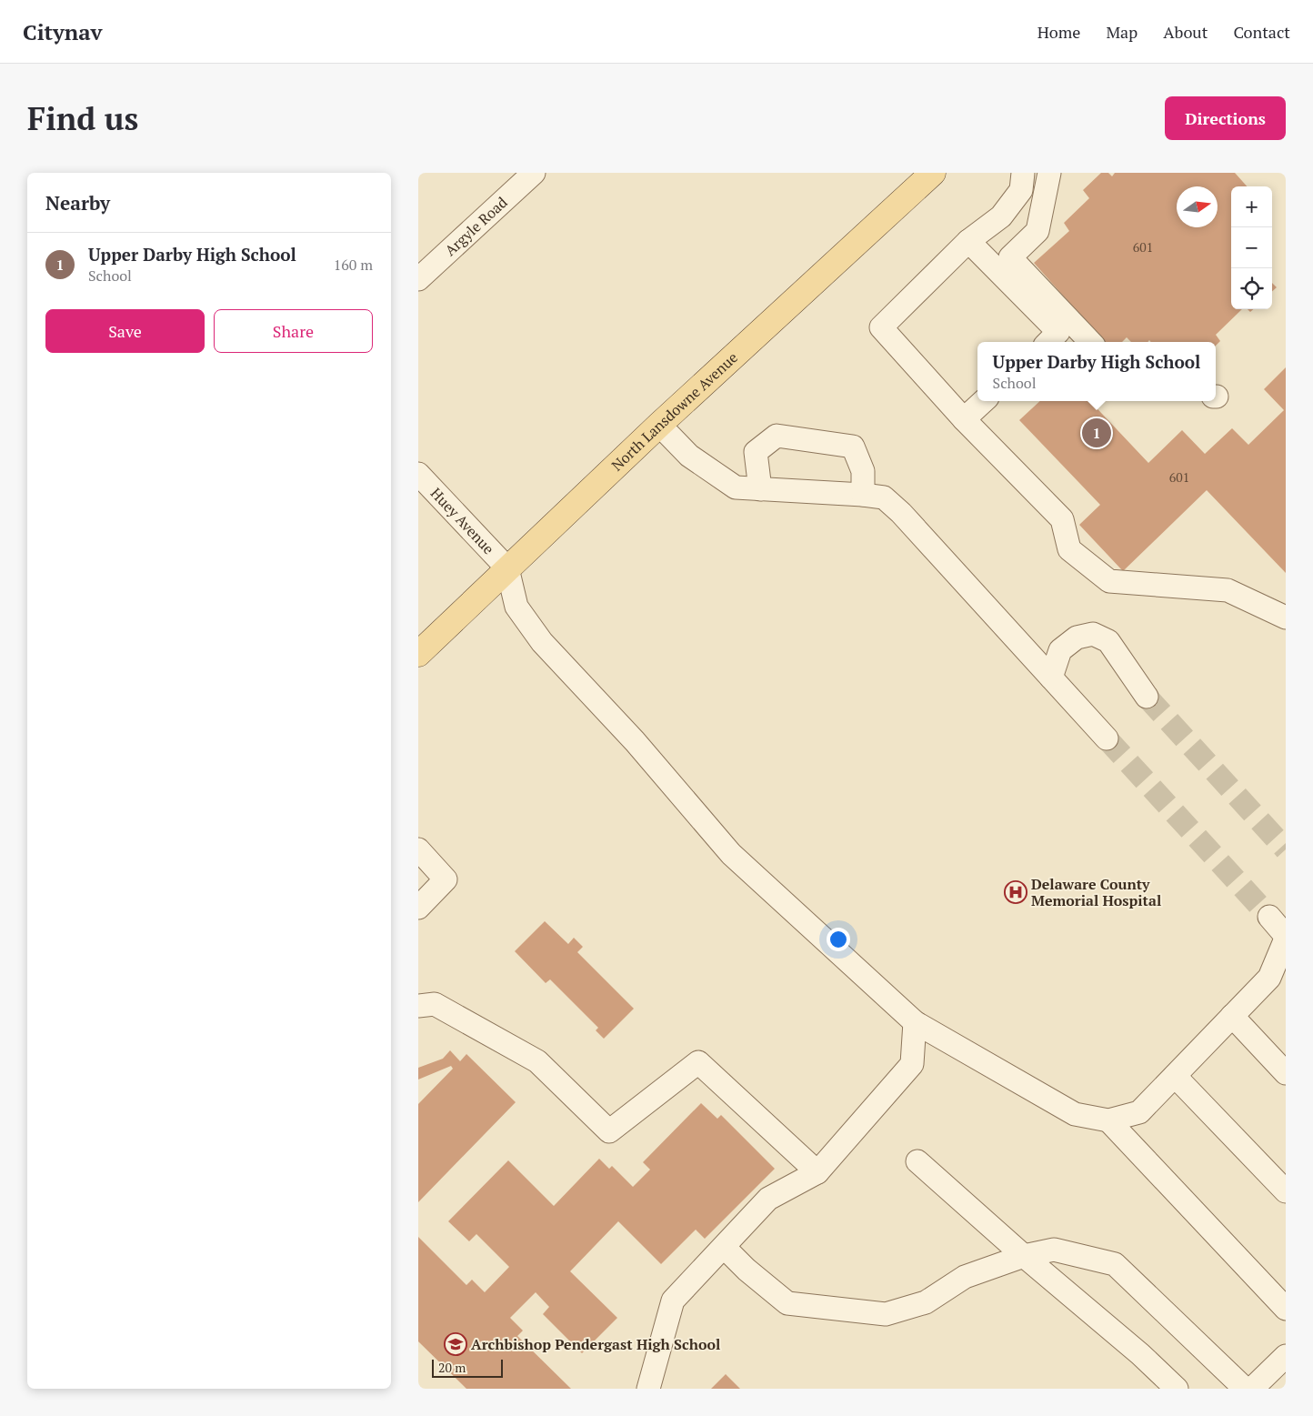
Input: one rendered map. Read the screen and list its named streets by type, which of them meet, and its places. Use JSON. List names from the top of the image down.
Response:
{
  "streets": {
    "main road": ["North Lansdowne Avenue"],
    "street": ["Argyle Road", "Huey Avenue"]
  },
  "crossings": [
    ["North Lansdowne Avenue", "Huey Avenue"]
  ],
  "places": {
    "hospital": ["Delaware County Memorial Hospital"],
    "school or university": ["Archbishop Pendergast High School"]
  },
  "house_numbers": ["601", "601"],
  "scale_bar": "20 m",
  "north": "right",
  "page": {
    "header": "Citynav",
    "nav": [
      "Home",
      "Map",
      "About",
      "Contact"
    ],
    "buttons": [
      "Directions",
      ["Save", "Share"]
    ],
    "title": "Find us",
    "heading": "Nearby",
    "map_buttons": ["+", "−"],
    "list": [
      {
        "mark": "1",
        "name": "Upper Darby High School",
        "note": "School",
        "value": "160 m"
      }
    ],
    "popup": ["Upper Darby High School", "School"],
    "pins": "1",
    "scale": "20 m"
  }
}
